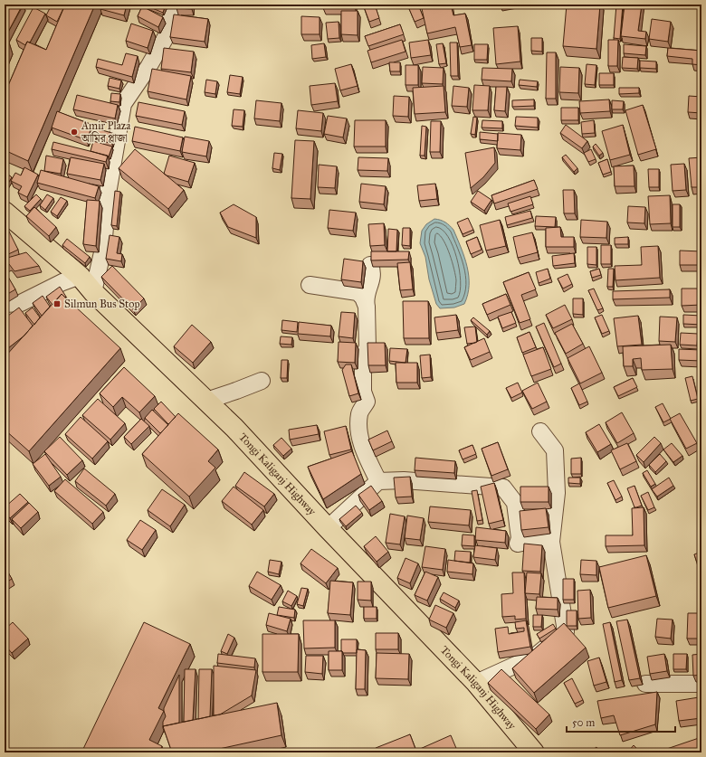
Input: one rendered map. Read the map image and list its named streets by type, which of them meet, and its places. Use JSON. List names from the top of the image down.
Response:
{
  "streets": {
    "main road": ["Tongi Kaliganj Highway"]
  },
  "places": {
    "other": ["Amir Plaza আমির প্লাজা"],
    "transit": ["Silmun Bus Stop"]
  },
  "scale_bar": "50 m"
}
